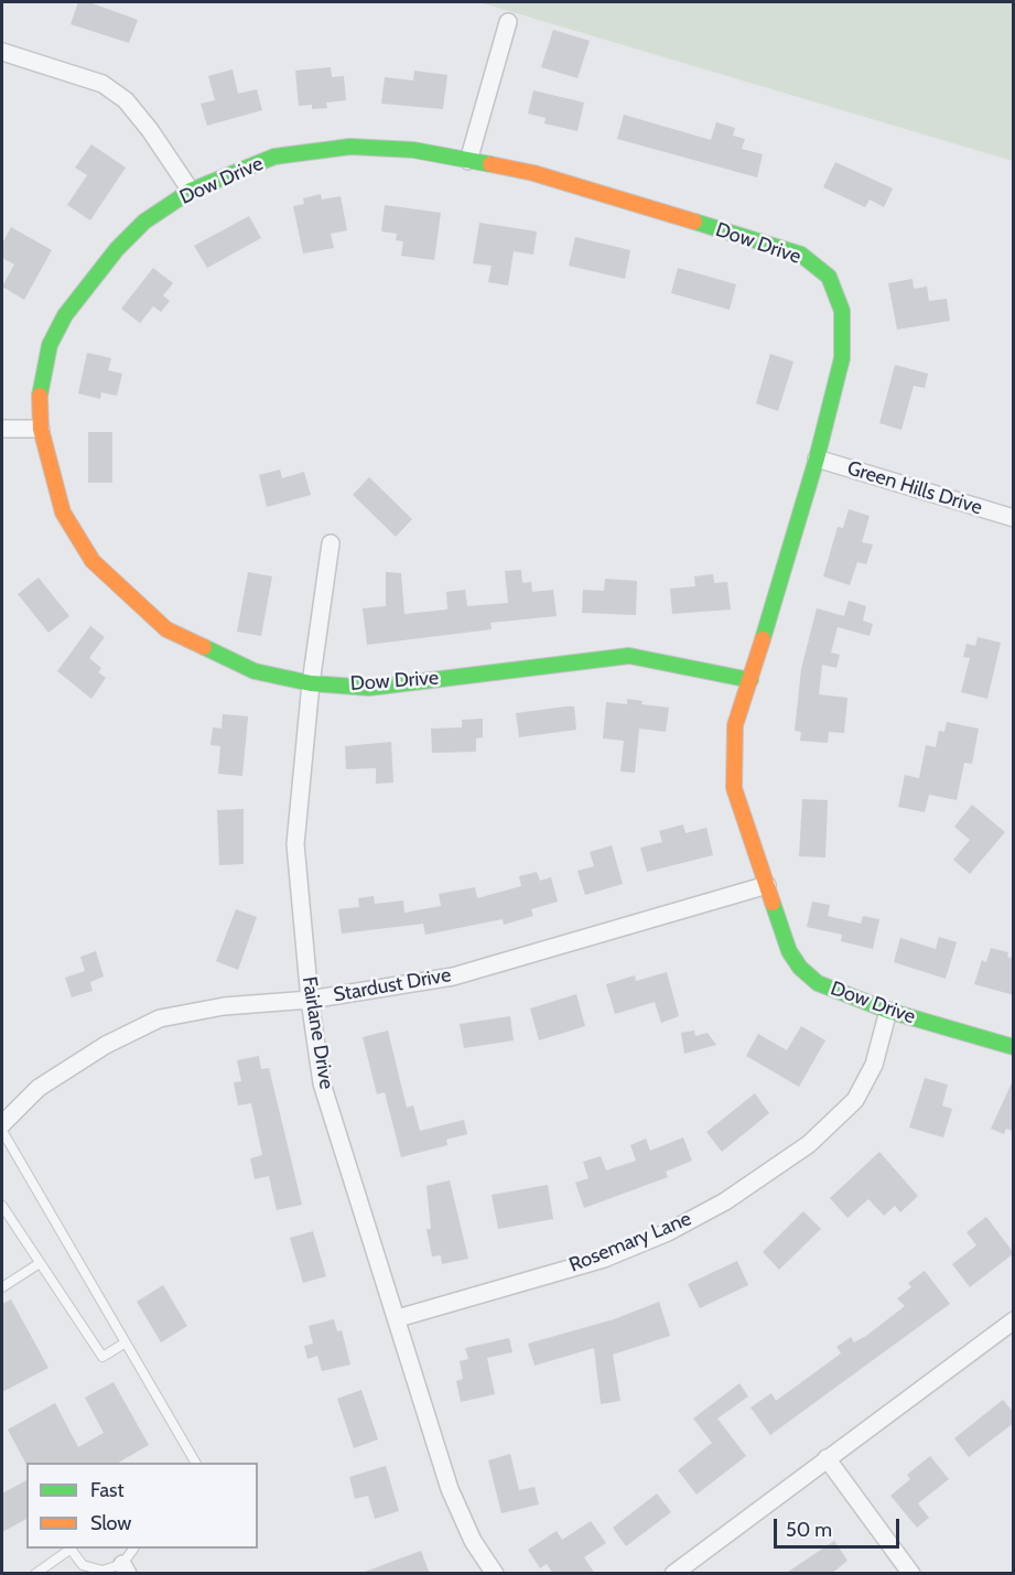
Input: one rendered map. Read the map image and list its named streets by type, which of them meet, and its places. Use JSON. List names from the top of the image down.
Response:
{
  "streets": {
    "street": [
      "Dow Drive",
      "Green Hills Drive",
      "Stardust Drive",
      "Fairlane Drive",
      "Rosemary Lane"
    ]
  },
  "crossings": [
    ["Dow Drive", "Green Hills Drive"],
    ["Dow Drive", "Stardust Drive"],
    ["Dow Drive", "Fairlane Drive"],
    ["Dow Drive", "Rosemary Lane"],
    ["Stardust Drive", "Fairlane Drive"],
    ["Fairlane Drive", "Rosemary Lane"]
  ],
  "legend": ["Fast", "Slow"],
  "scale_bar": "50 m"
}
